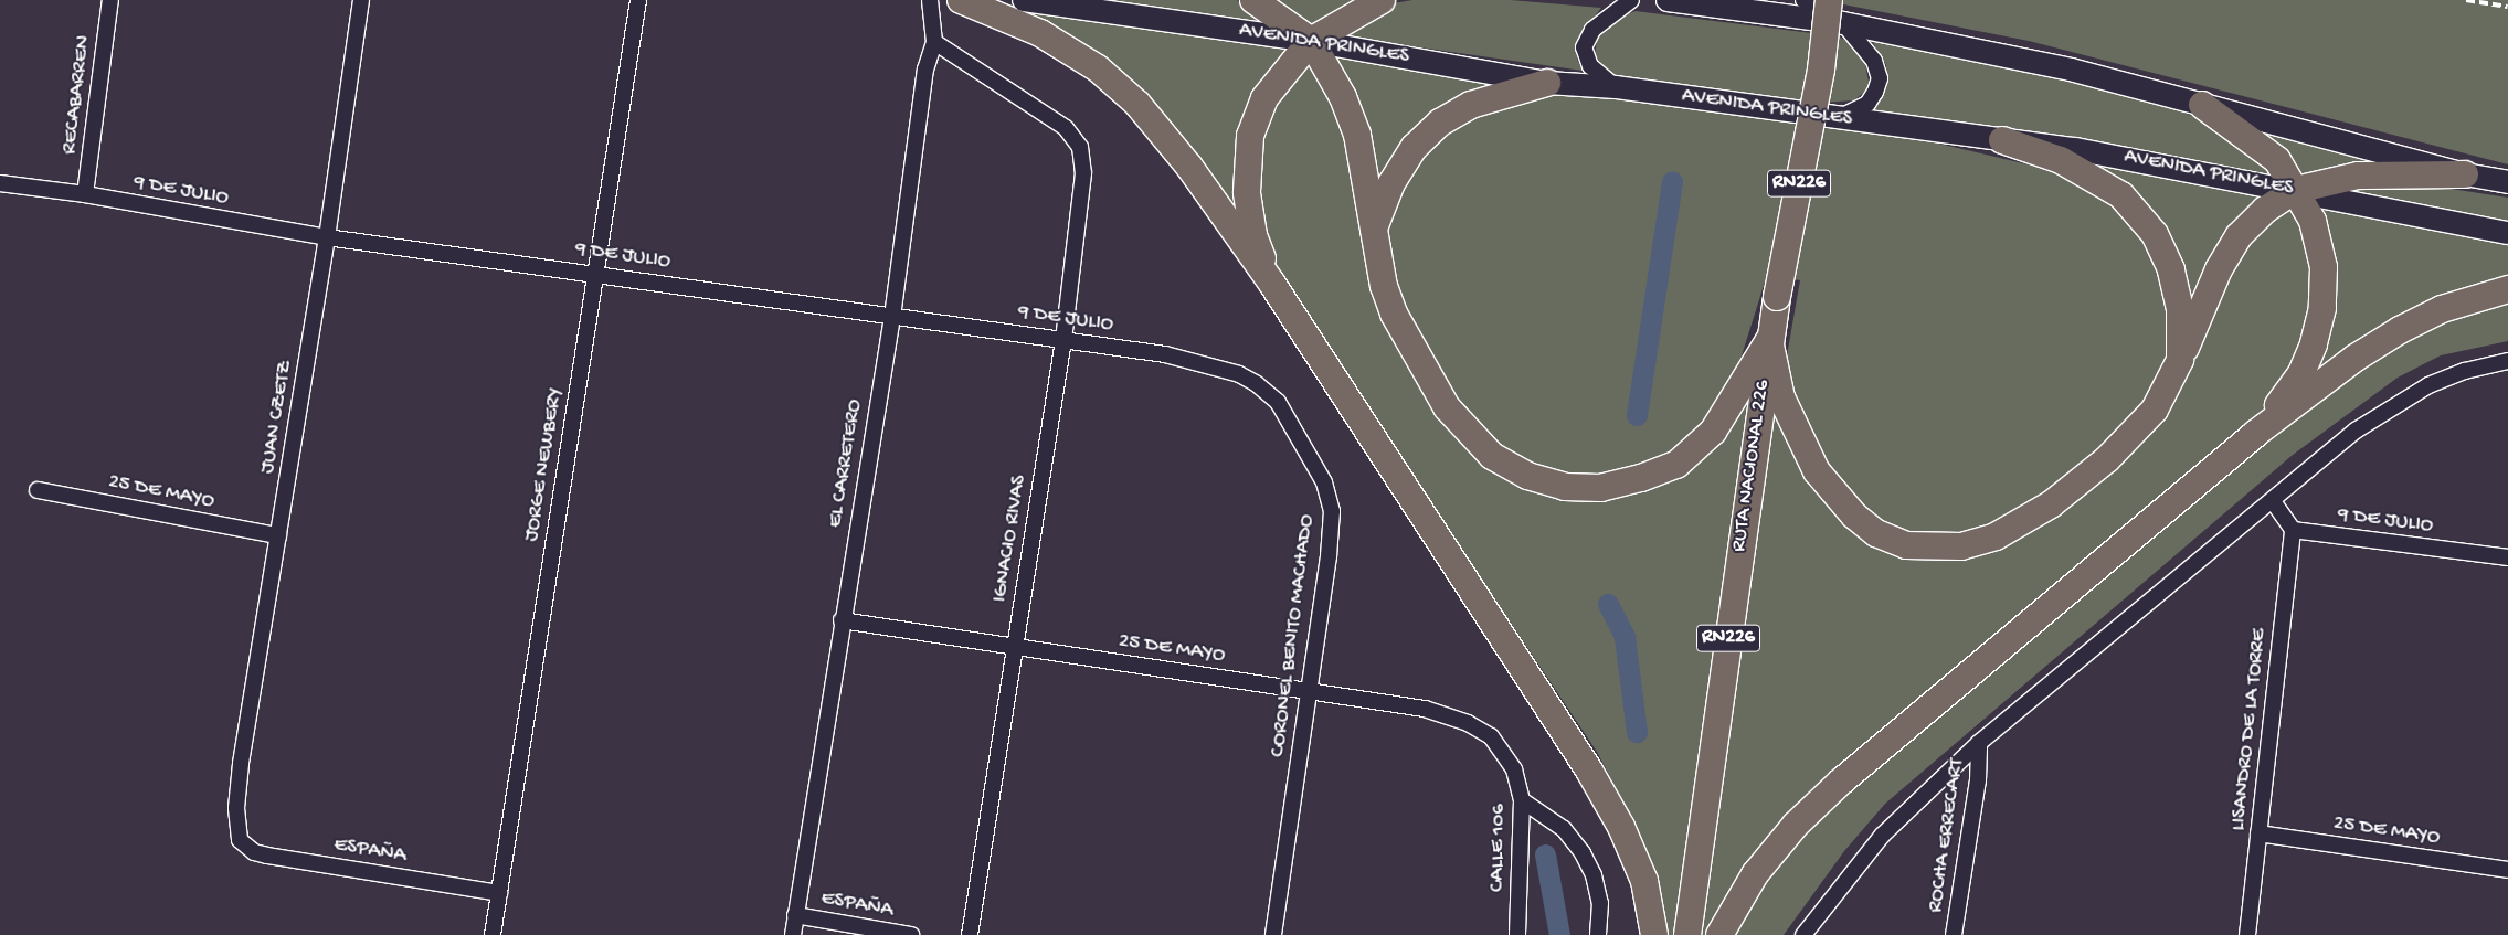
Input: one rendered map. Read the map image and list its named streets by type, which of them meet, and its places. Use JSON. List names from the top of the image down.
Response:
{
  "streets": {
    "highway": ["RN226", "RUTA NACIONAL 226"],
    "main road": ["AVENIDA PRINGLES"],
    "street": [
      "RECABARREN",
      "9 DE JULIO",
      "JUAN CZETZ",
      "EL CARRETERO",
      "JORGE NEWBERY",
      "25 DE MAYO",
      "IGNACIO RIVAS",
      "CORONEL BENITO MACHADO",
      "LISANDRO DE LA TORRE",
      "ROCHA ERRECART",
      "CALLE 106",
      "ESPAÑA"
    ]
  },
  "crossings": [
    ["RECABARREN", "9 DE JULIO"],
    ["9 DE JULIO", "JUAN CZETZ"],
    ["9 DE JULIO", "EL CARRETERO"],
    ["9 DE JULIO", "JORGE NEWBERY"],
    ["9 DE JULIO", "IGNACIO RIVAS"],
    ["9 DE JULIO", "CORONEL BENITO MACHADO"],
    ["9 DE JULIO", "LISANDRO DE LA TORRE"],
    ["JUAN CZETZ", "25 DE MAYO"],
    ["JUAN CZETZ", "ESPAÑA"],
    ["EL CARRETERO", "25 DE MAYO"],
    ["EL CARRETERO", "IGNACIO RIVAS"],
    ["EL CARRETERO", "ESPAÑA"],
    ["JORGE NEWBERY", "ESPAÑA"],
    ["25 DE MAYO", "IGNACIO RIVAS"],
    ["25 DE MAYO", "CORONEL BENITO MACHADO"],
    ["25 DE MAYO", "LISANDRO DE LA TORRE"],
    ["25 DE MAYO", "CALLE 106"]
  ]
}
